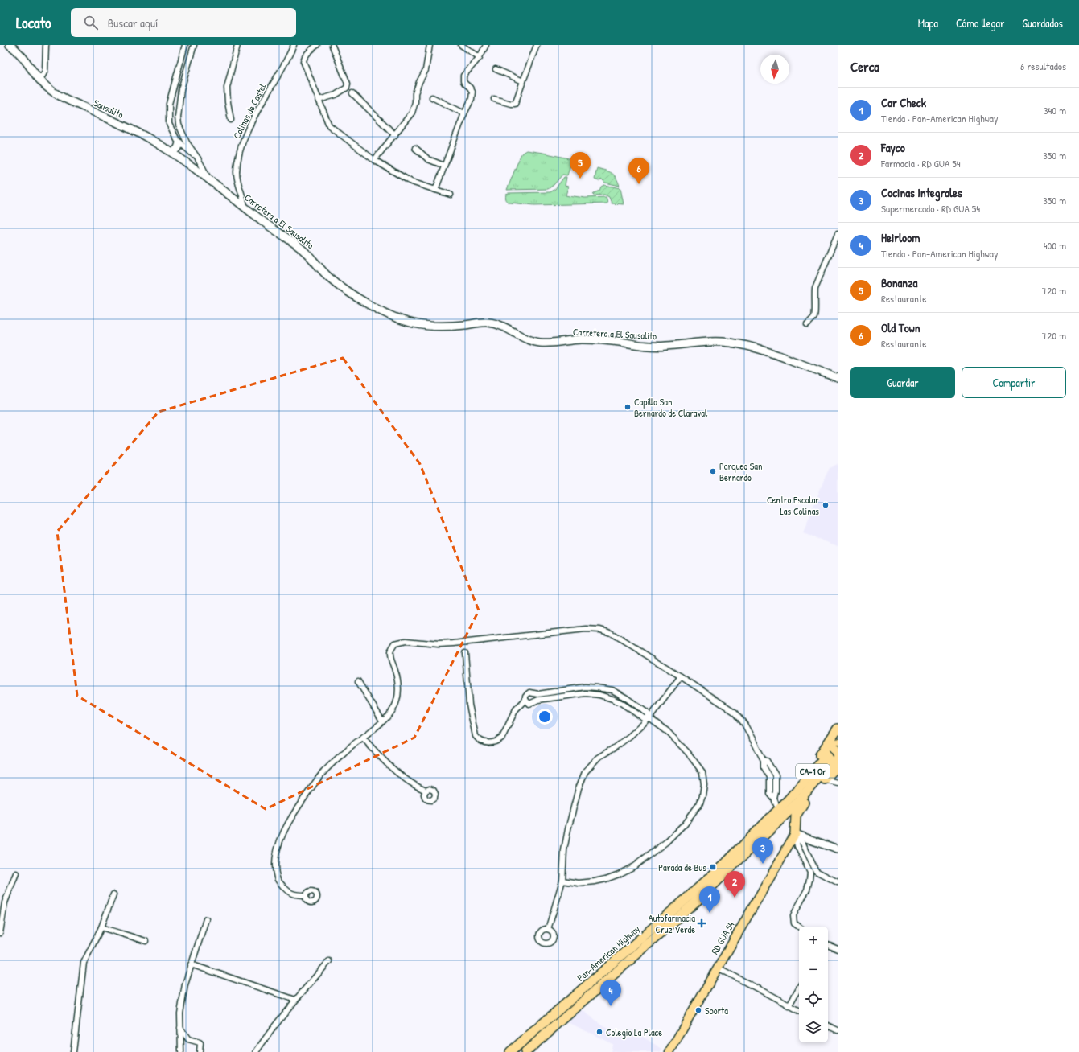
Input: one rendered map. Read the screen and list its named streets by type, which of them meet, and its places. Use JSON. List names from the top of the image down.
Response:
{
  "streets": {
    "highway": ["CA-1 Or", "Pan-American Highway"],
    "main road": ["RD GUA 54"],
    "street": ["Sausalito", "Colinas de Castel", "Carretera a El Sausalito"]
  },
  "crossings": [
    ["Sausalito", "Carretera a El Sausalito"],
    ["Colinas de Castel", "Carretera a El Sausalito"]
  ],
  "places": {
    "other": [
      "Capilla San Bernardo de Claraval",
      "Parqueo San Bernardo",
      "Centro Escolar Las Colinas",
      "Sporta",
      "Colegio La Place"
    ],
    "transit": ["Parada de Bus"],
    "health": ["Autofarmacia Cruz Verde"]
  },
  "north": "bottom",
  "page": {
    "header": "Locato",
    "search": "Buscar aquí",
    "nav": ["Mapa", "Cómo llegar", "Guardados"],
    "heading": ["Cerca", "6 resultados"],
    "list": [
      {
        "mark": "1",
        "name": "Car Check",
        "note": "Tienda · Pan-American Highway",
        "value": "340 m"
      },
      {
        "mark": "2",
        "name": "Fayco",
        "note": "Farmacia · RD GUA 54",
        "value": "350 m"
      },
      {
        "mark": "3",
        "name": "Cocinas Integrales",
        "note": "Supermercado · RD GUA 54",
        "value": "350 m"
      },
      {
        "mark": "4",
        "name": "Heirloom",
        "note": "Tienda · Pan-American Highway",
        "value": "400 m"
      },
      {
        "mark": "5",
        "name": "Bonanza",
        "note": "Restaurante",
        "value": "720 m"
      },
      {
        "mark": "6",
        "name": "Old Town",
        "note": "Restaurante",
        "value": "720 m"
      }
    ],
    "pins": [
      "5",
      "6",
      "3",
      "2",
      "1",
      "4"
    ],
    "buttons": ["Guardar", "Compartir"],
    "map_buttons": ["+", "−"]
  }
}
